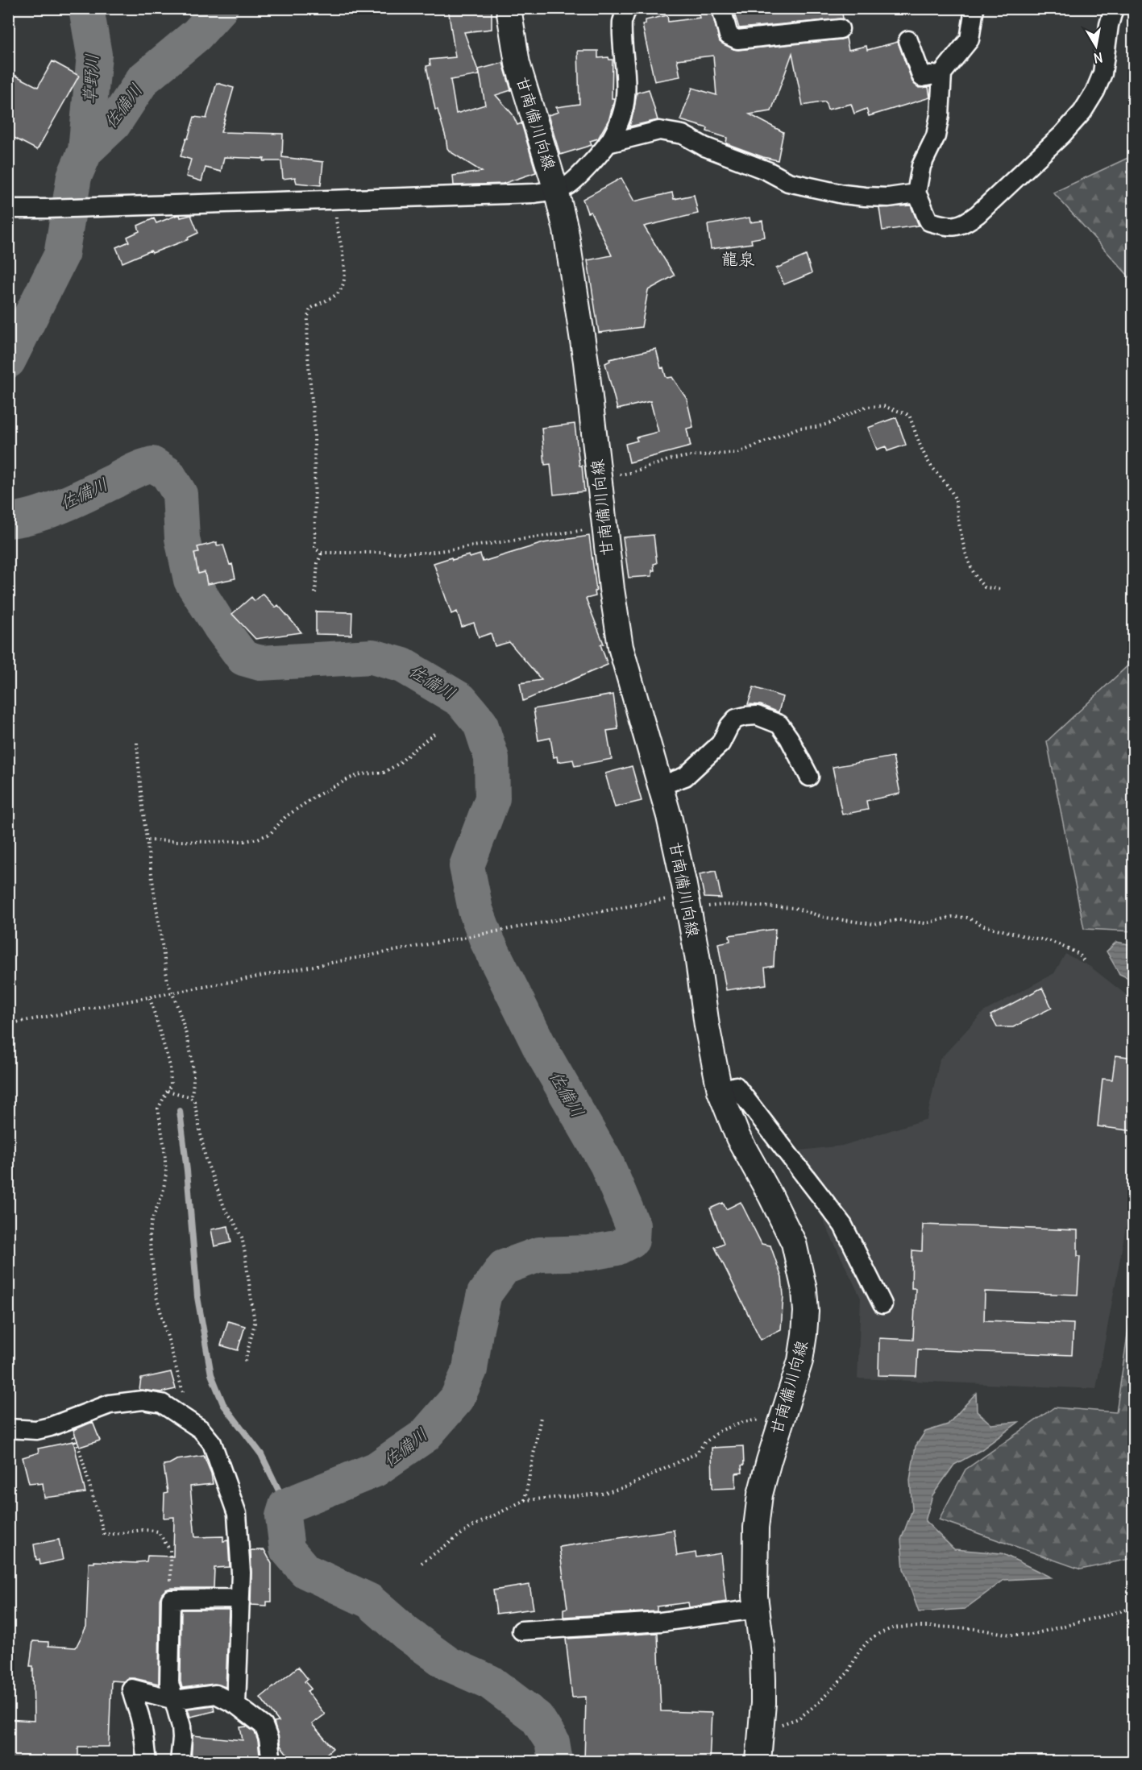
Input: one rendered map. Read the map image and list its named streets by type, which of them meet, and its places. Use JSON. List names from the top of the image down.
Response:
{
  "streets": {
    "main road": ["甘南備川向線"]
  },
  "districts": ["龍泉"],
  "water": ["草野川", "佐備川"],
  "north": "bottom"
}
